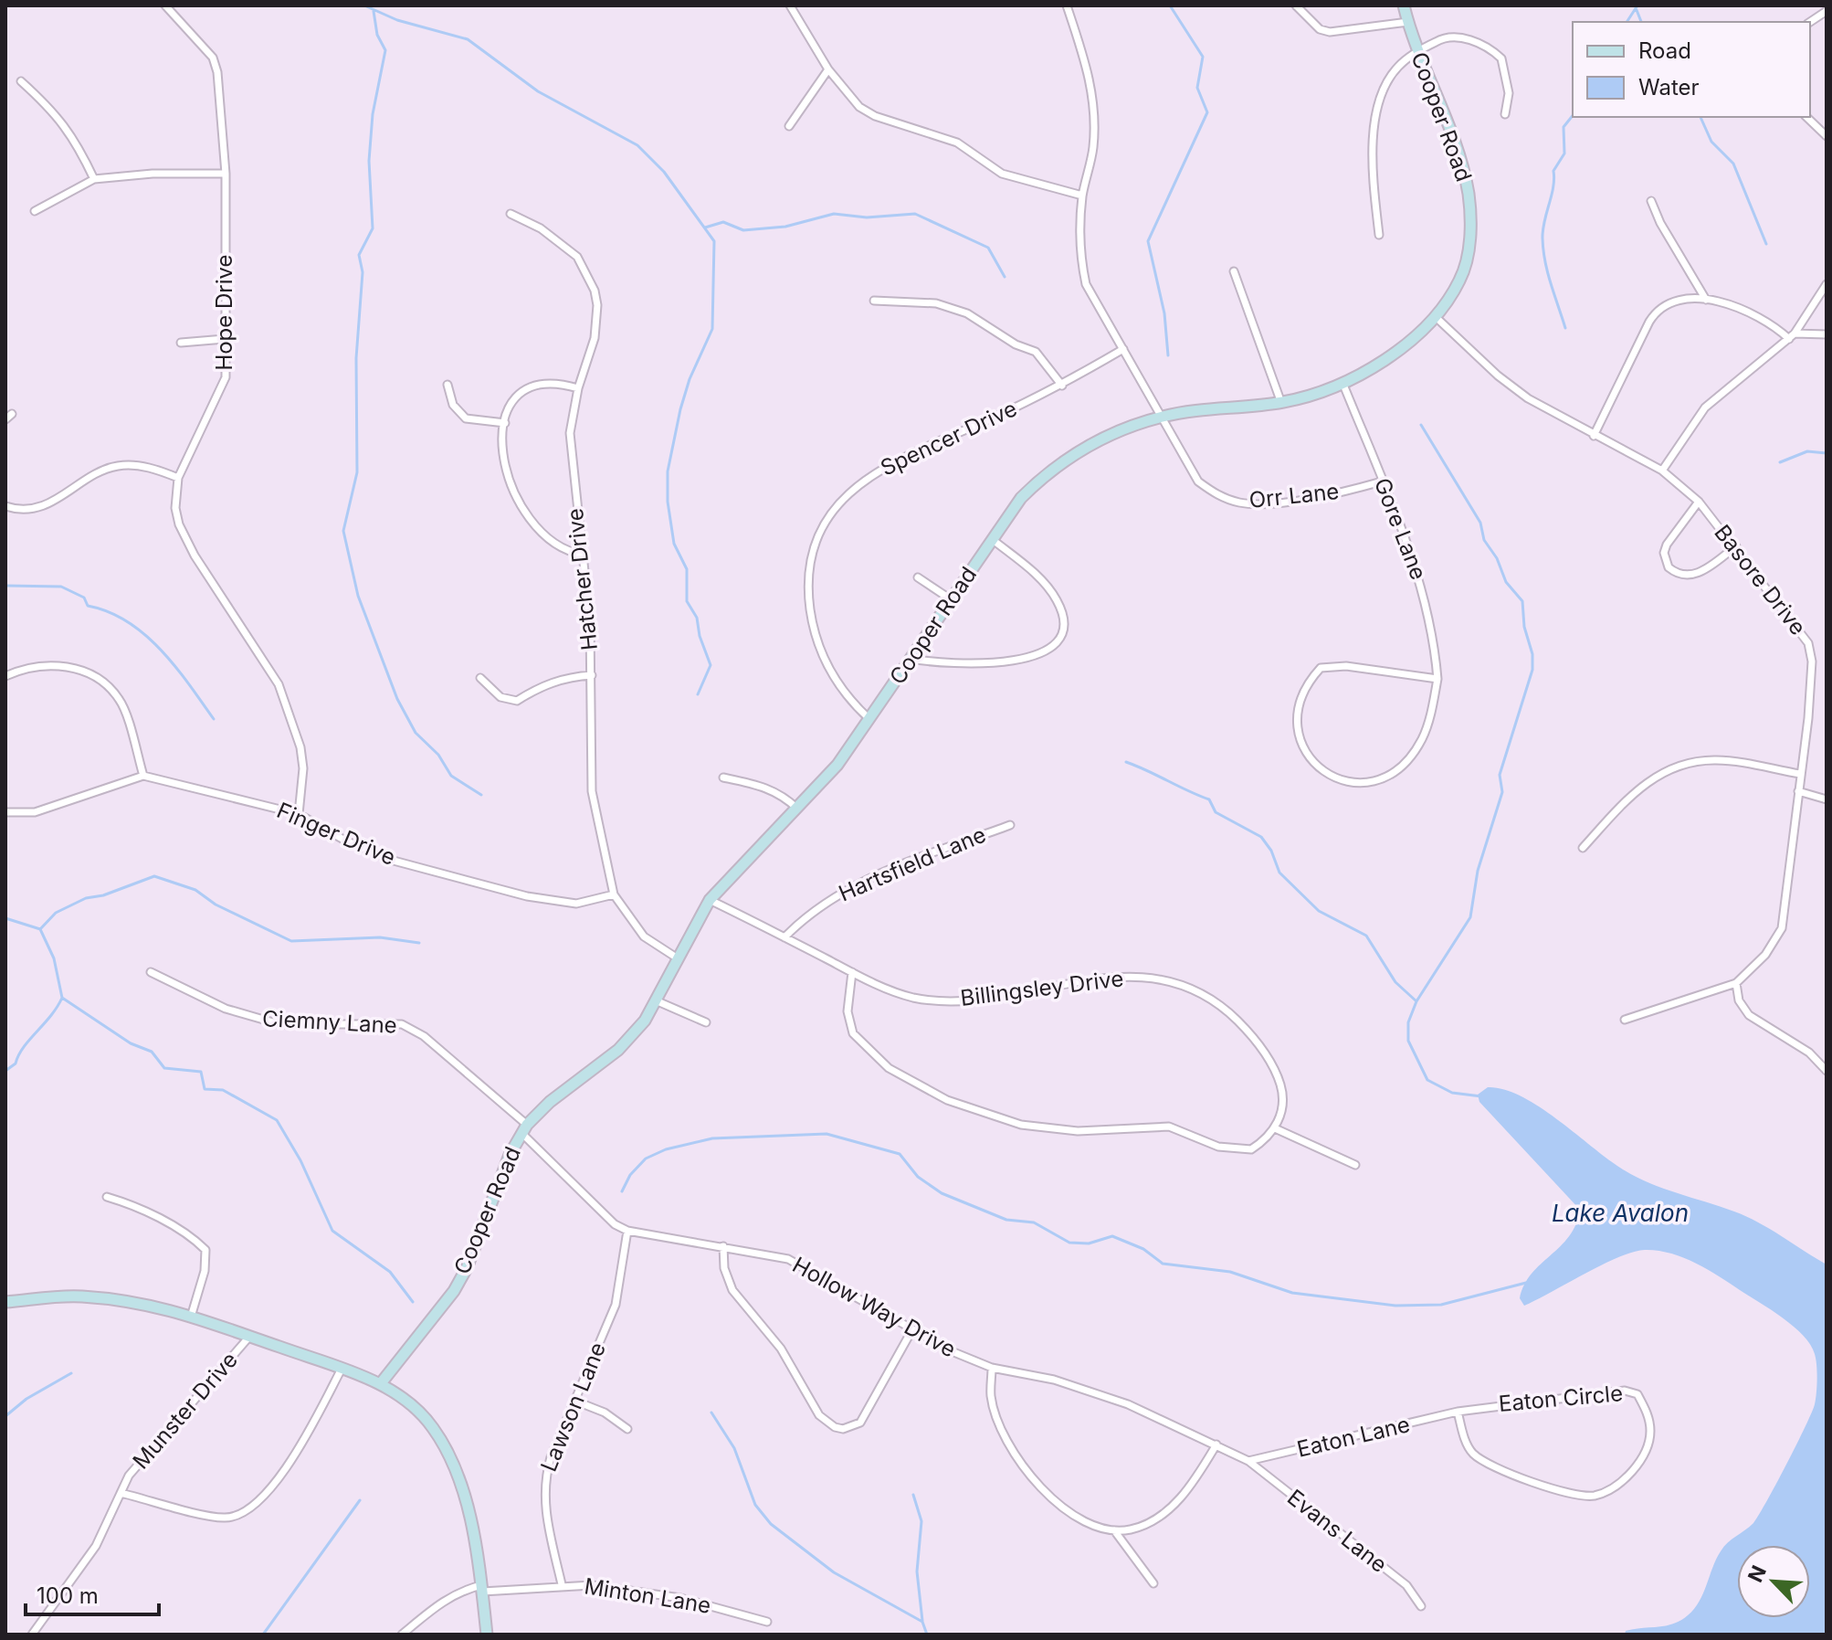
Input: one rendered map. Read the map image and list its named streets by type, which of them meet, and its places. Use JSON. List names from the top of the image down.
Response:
{
  "streets": {
    "street": [
      "Cooper Road",
      "Hope Drive",
      "Spencer Drive",
      "Orr Lane",
      "Gore Lane",
      "Hatcher Drive",
      "Basore Drive",
      "Finger Drive",
      "Hartsfield Lane",
      "Billingsley Drive",
      "Ciemny Lane",
      "Hollow Way Drive",
      "Eaton Circle",
      "Lawson Lane",
      "Munster Drive",
      "Eaton Lane",
      "Evans Lane",
      "Minton Lane"
    ]
  },
  "crossings": [
    ["Cooper Road", "Spencer Drive"],
    ["Cooper Road", "Orr Lane"],
    ["Cooper Road", "Gore Lane"],
    ["Cooper Road", "Hatcher Drive"],
    ["Cooper Road", "Basore Drive"],
    ["Cooper Road", "Billingsley Drive"],
    ["Cooper Road", "Ciemny Lane"],
    ["Cooper Road", "Hollow Way Drive"],
    ["Hope Drive", "Finger Drive"],
    ["Spencer Drive", "Orr Lane"],
    ["Orr Lane", "Gore Lane"],
    ["Hatcher Drive", "Finger Drive"],
    ["Hartsfield Lane", "Billingsley Drive"],
    ["Ciemny Lane", "Hollow Way Drive"],
    ["Hollow Way Drive", "Lawson Lane"],
    ["Hollow Way Drive", "Eaton Lane"],
    ["Hollow Way Drive", "Evans Lane"],
    ["Eaton Circle", "Eaton Lane"],
    ["Lawson Lane", "Minton Lane"],
    ["Eaton Lane", "Evans Lane"]
  ],
  "water": ["Lake Avalon"],
  "legend": ["Road", "Water"],
  "scale_bar": "100 m",
  "north": "top left"
}
